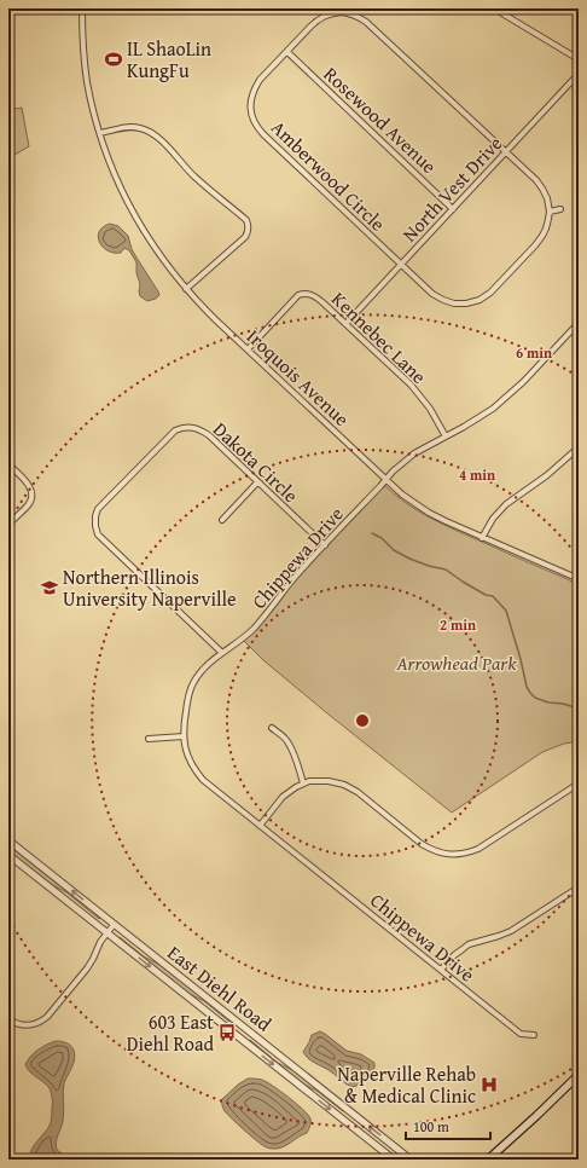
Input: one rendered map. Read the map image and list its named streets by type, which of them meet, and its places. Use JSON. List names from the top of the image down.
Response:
{
  "streets": {
    "street": [
      "Rosewood Avenue",
      "Amberwood Circle",
      "North Vest Drive",
      "Kennebec Lane",
      "Iroquois Avenue",
      "Dakota Circle",
      "Chippewa Drive",
      "East Diehl Road"
    ]
  },
  "crossings": [
    ["Rosewood Avenue", "Amberwood Circle"],
    ["Rosewood Avenue", "North Vest Drive"],
    ["Amberwood Circle", "North Vest Drive"],
    ["North Vest Drive", "Kennebec Lane"],
    ["Kennebec Lane", "Iroquois Avenue"],
    ["Kennebec Lane", "Chippewa Drive"],
    ["Iroquois Avenue", "Chippewa Drive"],
    ["Dakota Circle", "Chippewa Drive"]
  ],
  "parks": ["Arrowhead Park"],
  "places": {
    "sports": ["IL ShaoLin KungFu"],
    "school or university": ["Northern Illinois University Naperville"],
    "bus stop": ["603 East Diehl Road"],
    "hospital": ["Naperville Rehab & Medical Clinic"]
  },
  "scale_bar": "100 m",
  "rings": ["6 min", "4 min", "2 min"]
}
